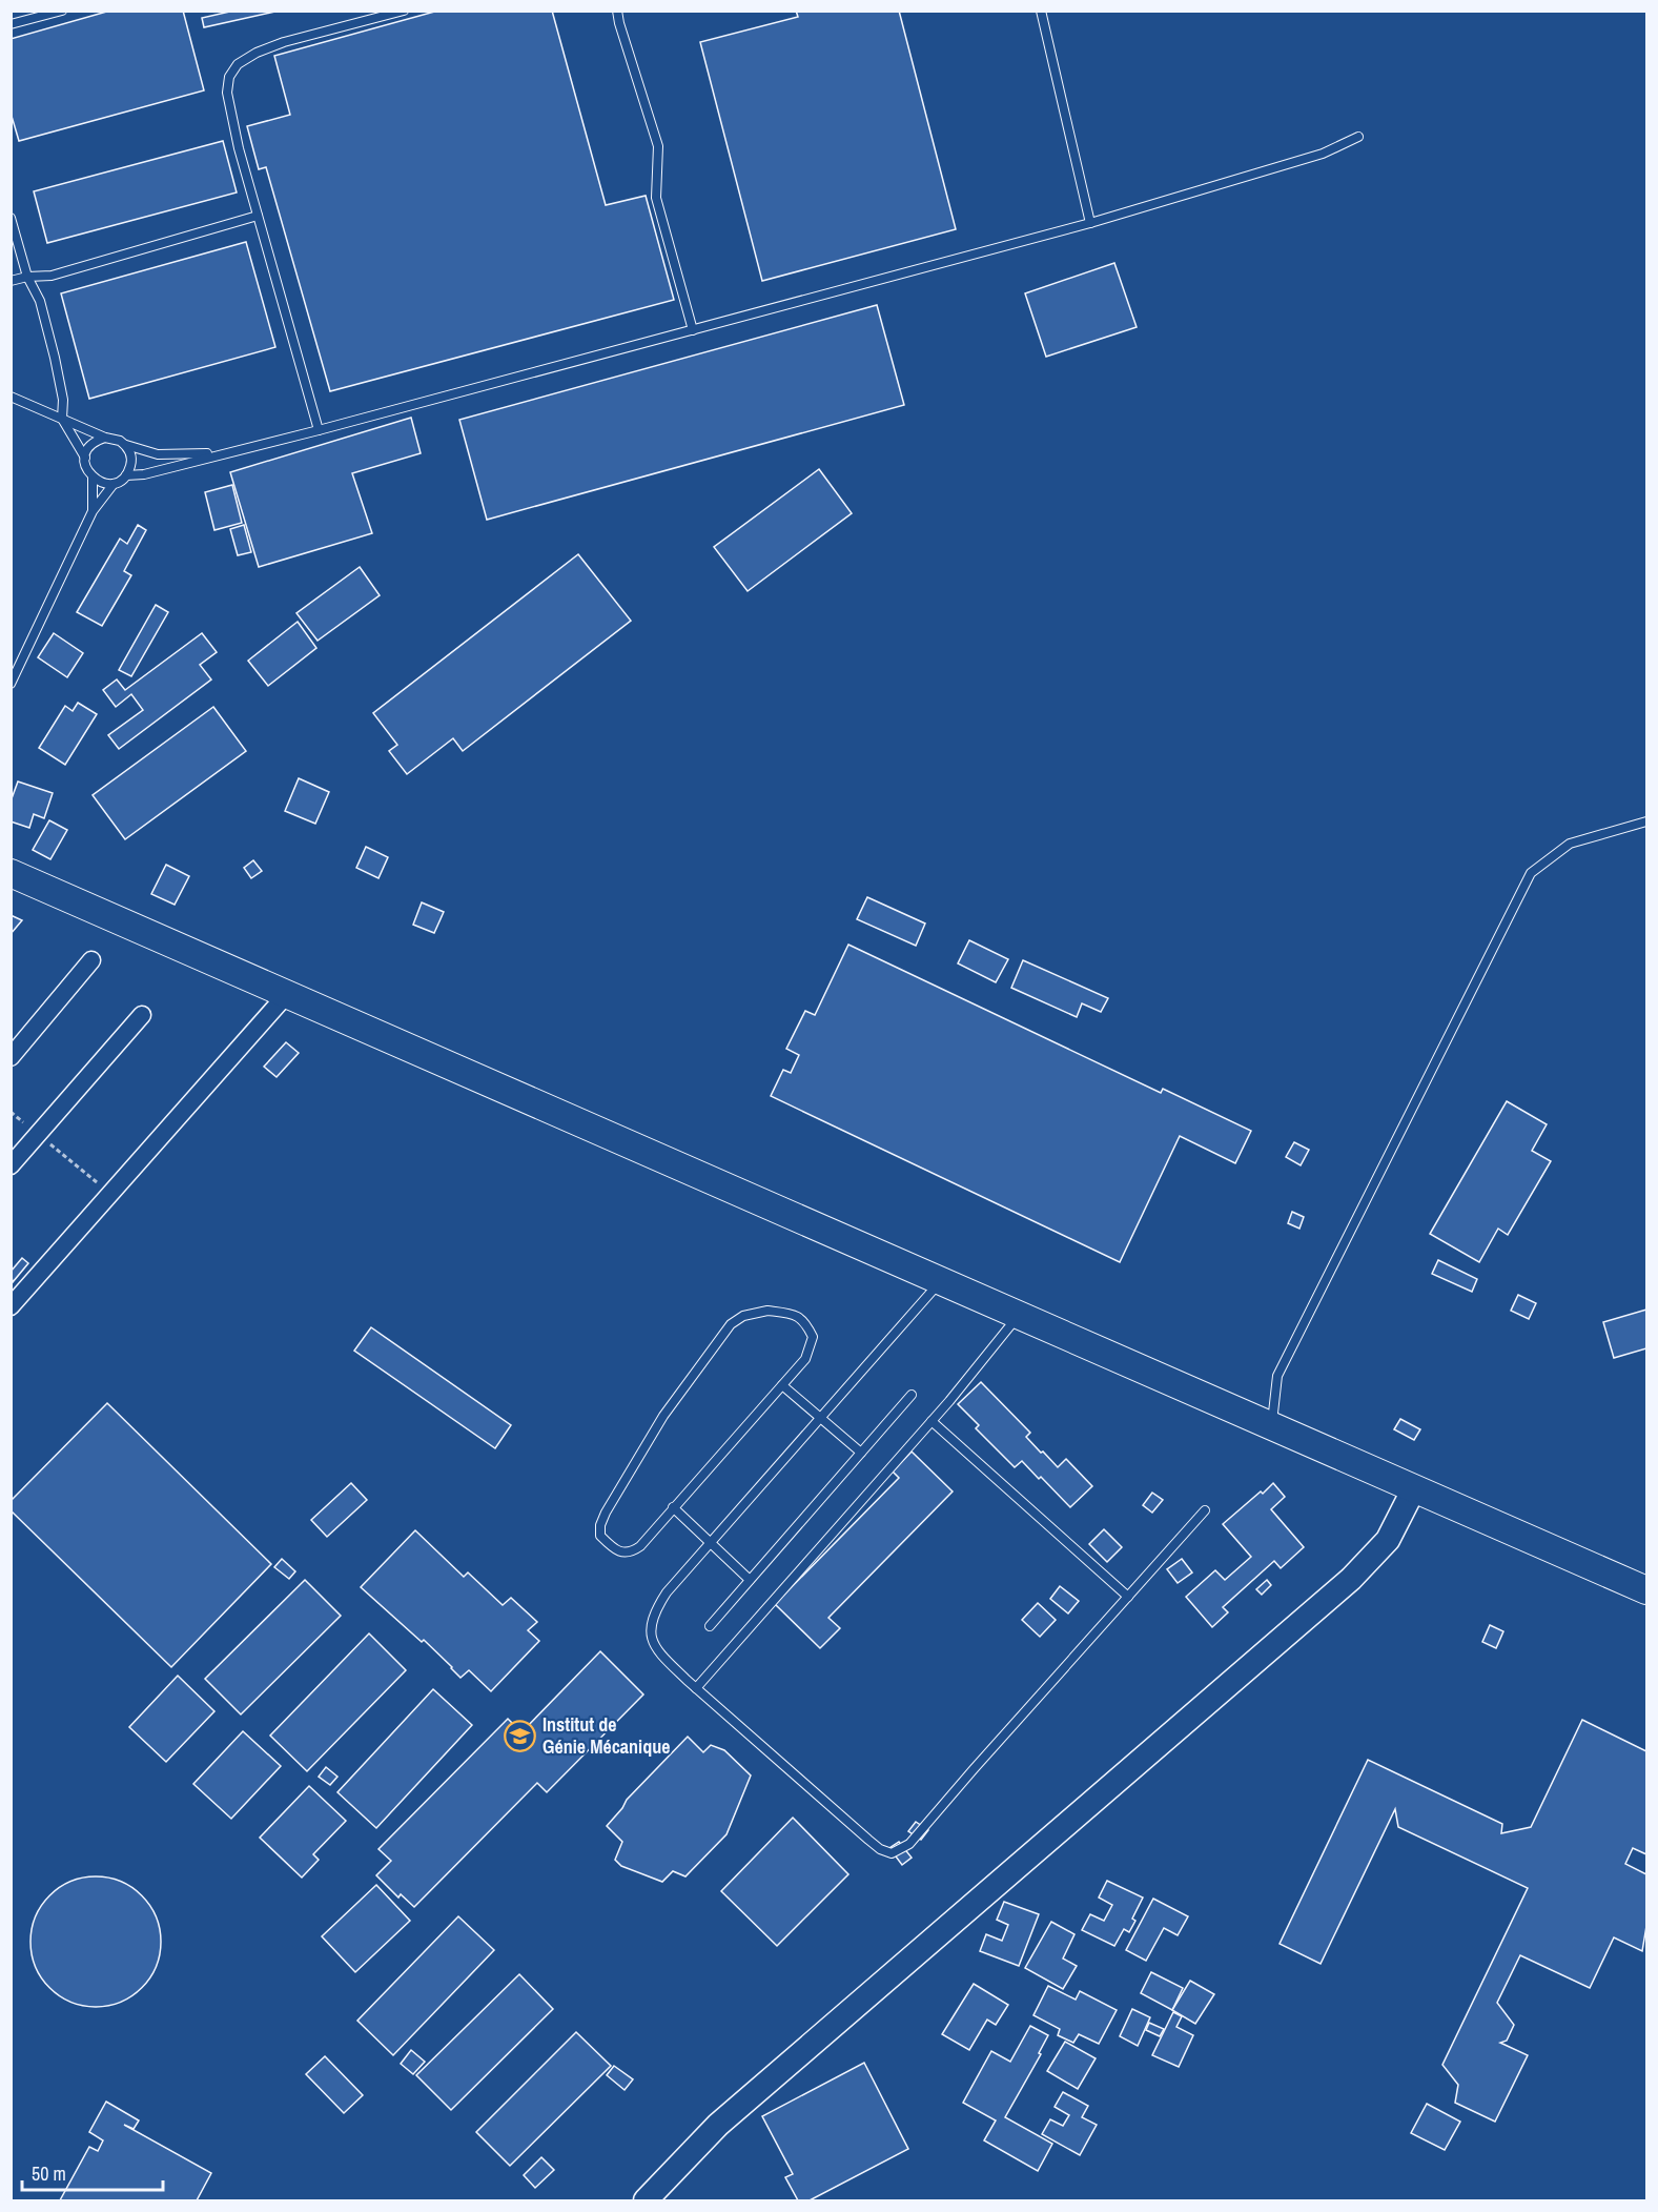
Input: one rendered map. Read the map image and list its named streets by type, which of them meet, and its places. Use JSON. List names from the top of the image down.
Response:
{
  "places": {
    "school or university": ["Institut de Génie Mécanique"]
  },
  "scale_bar": "50 m"
}
